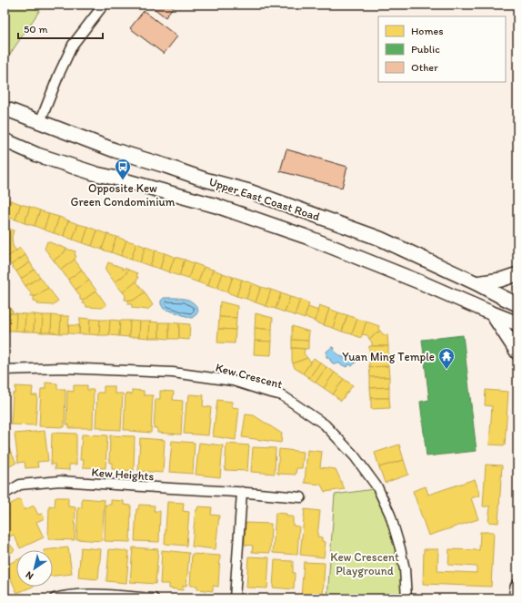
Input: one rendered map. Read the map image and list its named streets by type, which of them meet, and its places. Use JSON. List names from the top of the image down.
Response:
{
  "streets": {
    "main road": ["Upper East Coast Road"],
    "street": ["Kew Crescent", "Kew Heights"]
  },
  "parks": ["Kew Crescent Playground"],
  "places": {
    "bus stop": ["Opposite Kew Green Condominium"],
    "temple": ["Yuan Ming Temple"]
  },
  "legend": ["Homes", "Public", "Other"],
  "scale_bar": "50 m",
  "north": "bottom left"
}
